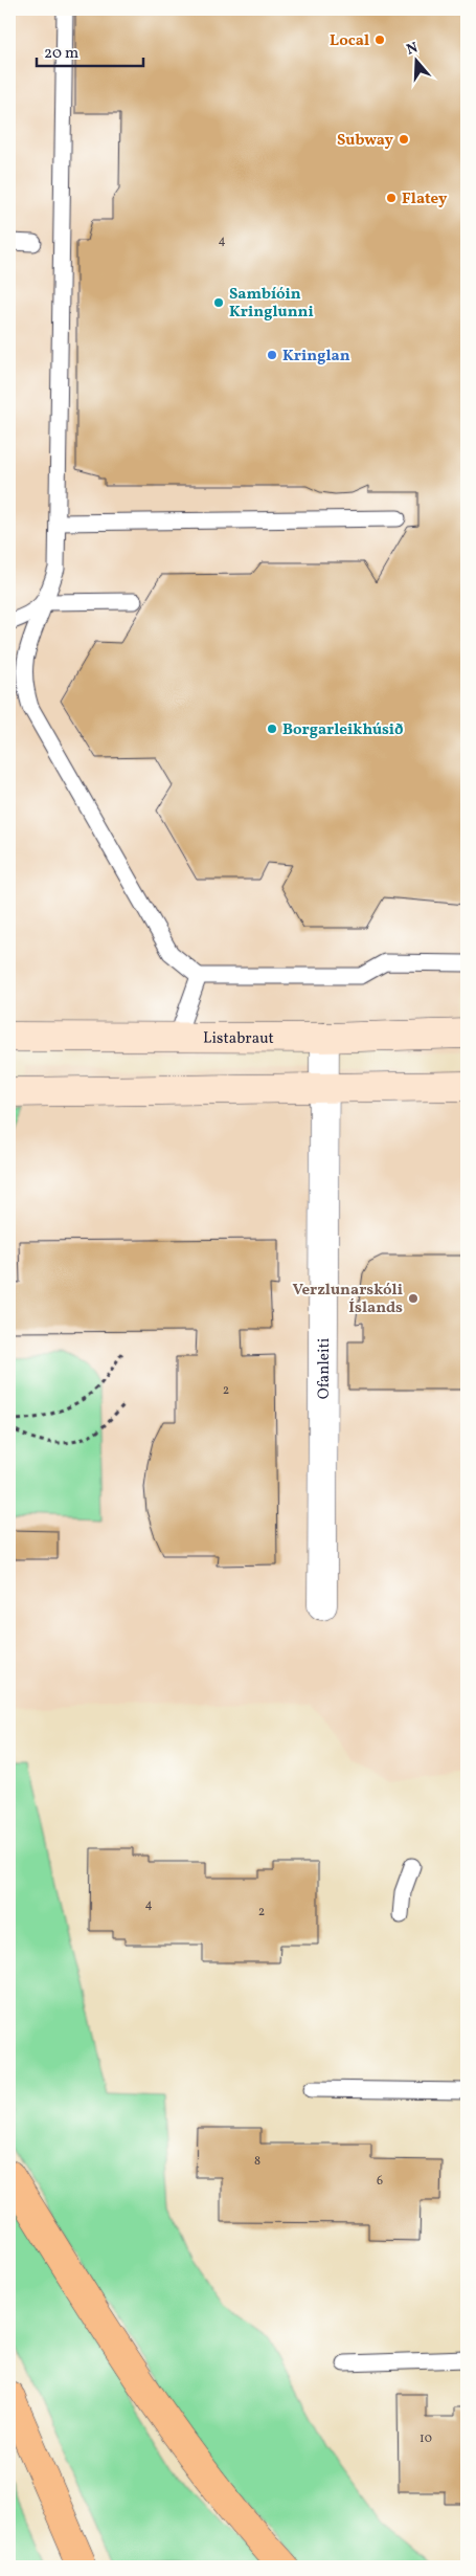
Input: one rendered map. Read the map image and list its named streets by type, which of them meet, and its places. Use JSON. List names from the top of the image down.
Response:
{
  "streets": {
    "street": ["Listabraut", "Ofanleiti"]
  },
  "crossings": [
    ["Listabraut", "Ofanleiti"]
  ],
  "places": [
    "Local",
    "Subway",
    "Flatey",
    "Sambíóin Kringlunni",
    "Kringlan",
    "Borgarleikhúsið",
    "Verzlunarskóli Íslands"
  ],
  "house_numbers": [
    "4",
    "2",
    "4",
    "2",
    "8",
    "6",
    "10"
  ],
  "scale_bar": "20 m",
  "north": "top"
}
